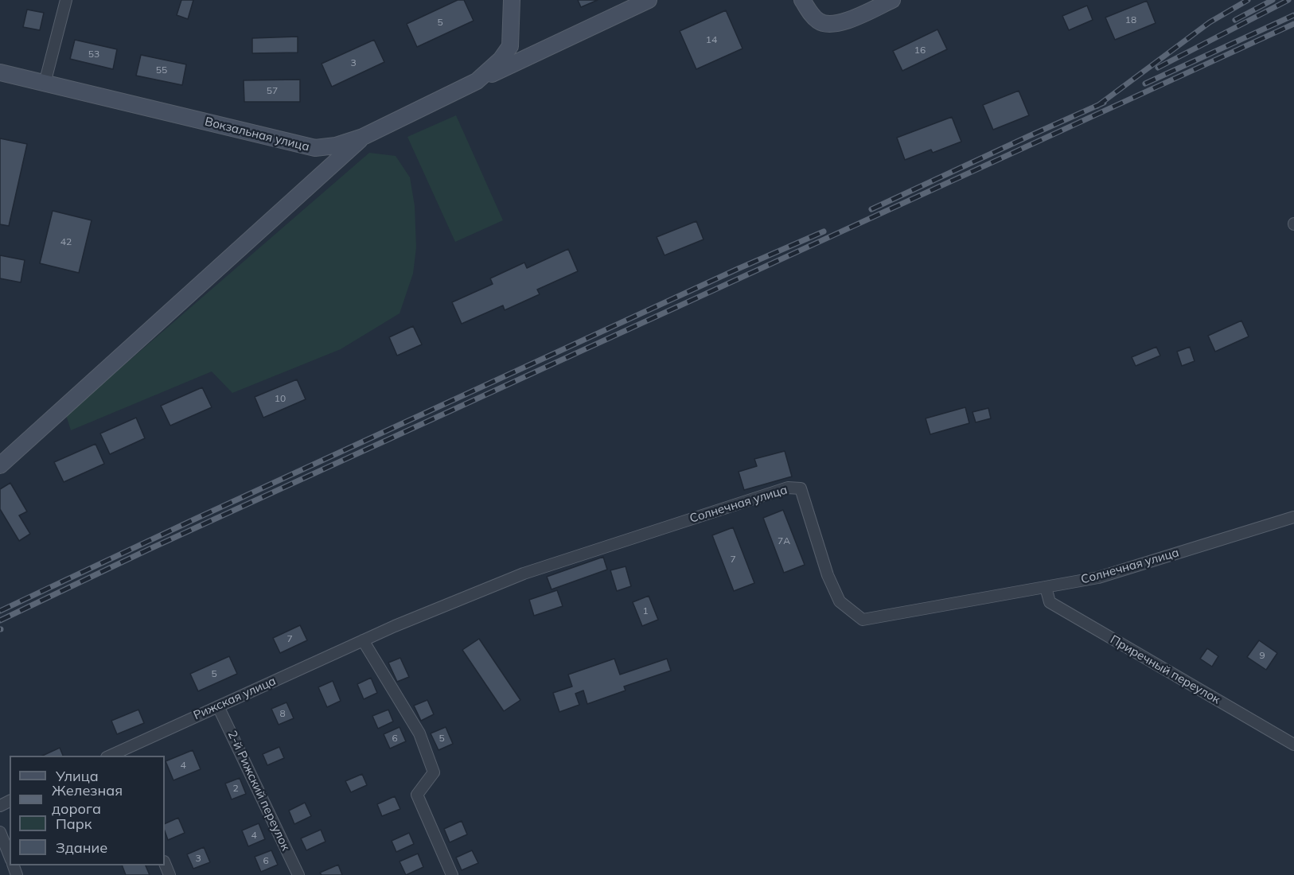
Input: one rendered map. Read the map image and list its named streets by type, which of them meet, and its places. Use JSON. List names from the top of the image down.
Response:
{
  "streets": {
    "street": [
      "Вокзальная улица",
      "Солнечная улица",
      "Приречный переулок",
      "Рижская улица",
      "2-й Рижский переулок"
    ]
  },
  "crossings": [
    ["Солнечная улица", "Приречный переулок"],
    ["Солнечная улица", "Рижская улица"],
    ["Рижская улица", "2-й Рижский переулок"]
  ],
  "house_numbers": [
    "18",
    "5",
    "14",
    "16",
    "53",
    "3",
    "55",
    "57",
    "42",
    "10",
    "7А",
    "7",
    "1",
    "7",
    "9",
    "5",
    "8",
    "6",
    "5",
    "4",
    "2",
    "4",
    "3",
    "6"
  ],
  "legend": [
    "Улица",
    "Железная дорога",
    "Парк",
    "Здание"
  ]
}
